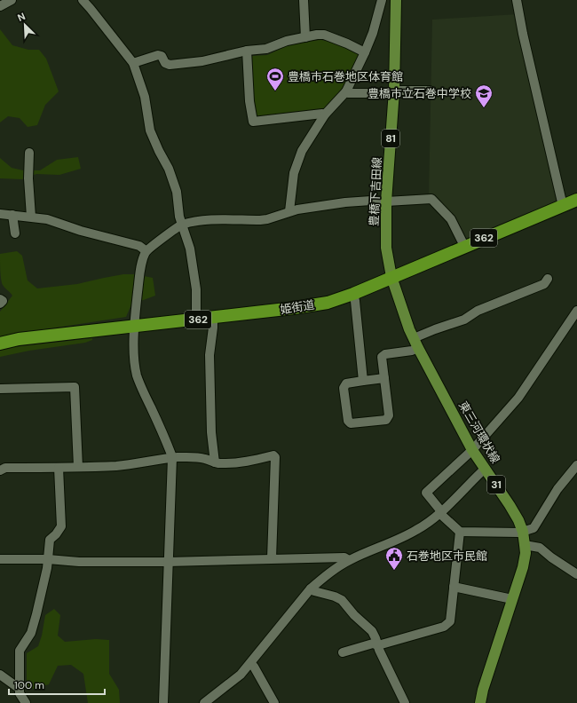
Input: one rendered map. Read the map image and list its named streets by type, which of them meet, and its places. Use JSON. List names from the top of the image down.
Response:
{
  "streets": {
    "highway": ["362", "姫街道"],
    "main road": [
      "81",
      "豊橋下吉田線",
      "東三河環状線",
      "31"
    ]
  },
  "crossings": [
    ["豊橋下吉田線", "姫街道"],
    ["豊橋下吉田線", "東三河環状線"],
    ["姫街道", "東三河環状線"]
  ],
  "places": {
    "sports": ["豊橋市石巻地区体育館"],
    "school or university": ["豊橋市立石巻中学校"],
    "public building": ["石巻地区市民館"]
  },
  "scale_bar": "100 m",
  "north": "top left"
}
